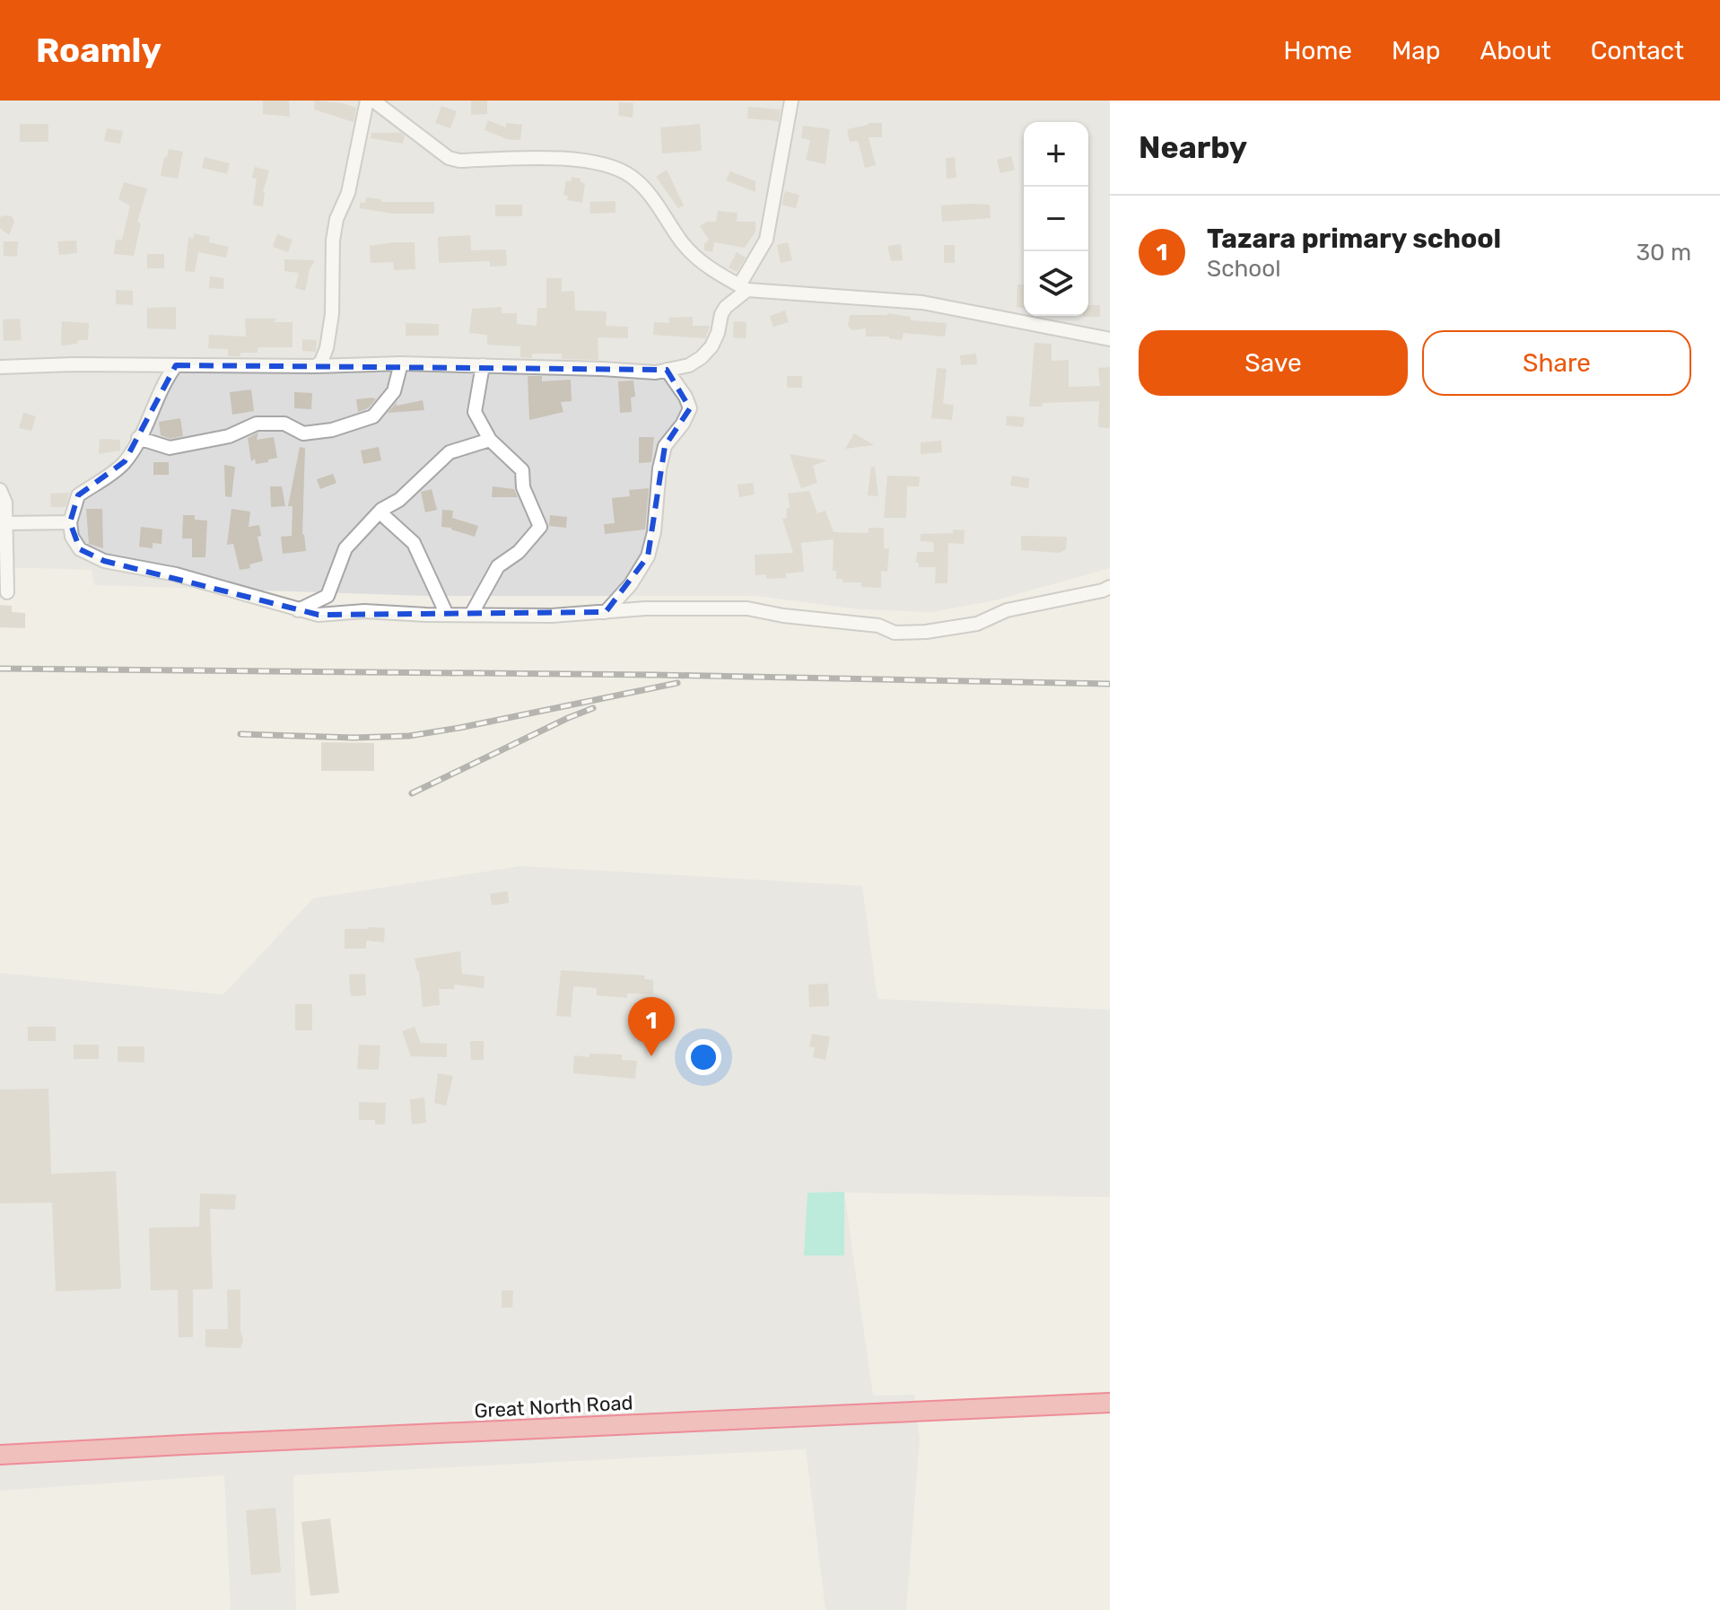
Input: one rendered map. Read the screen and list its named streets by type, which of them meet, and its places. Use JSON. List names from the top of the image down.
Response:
{
  "streets": {
    "highway": ["Great North Road"]
  },
  "page": {
    "header": "Roamly",
    "nav": [
      "Home",
      "Map",
      "About",
      "Contact"
    ],
    "heading": "Nearby",
    "map_buttons": ["+", "−"],
    "list": [
      {
        "mark": "1",
        "name": "Tazara primary school",
        "note": "School",
        "value": "30 m"
      }
    ],
    "buttons": ["Save", "Share"],
    "pins": "1"
  }
}
